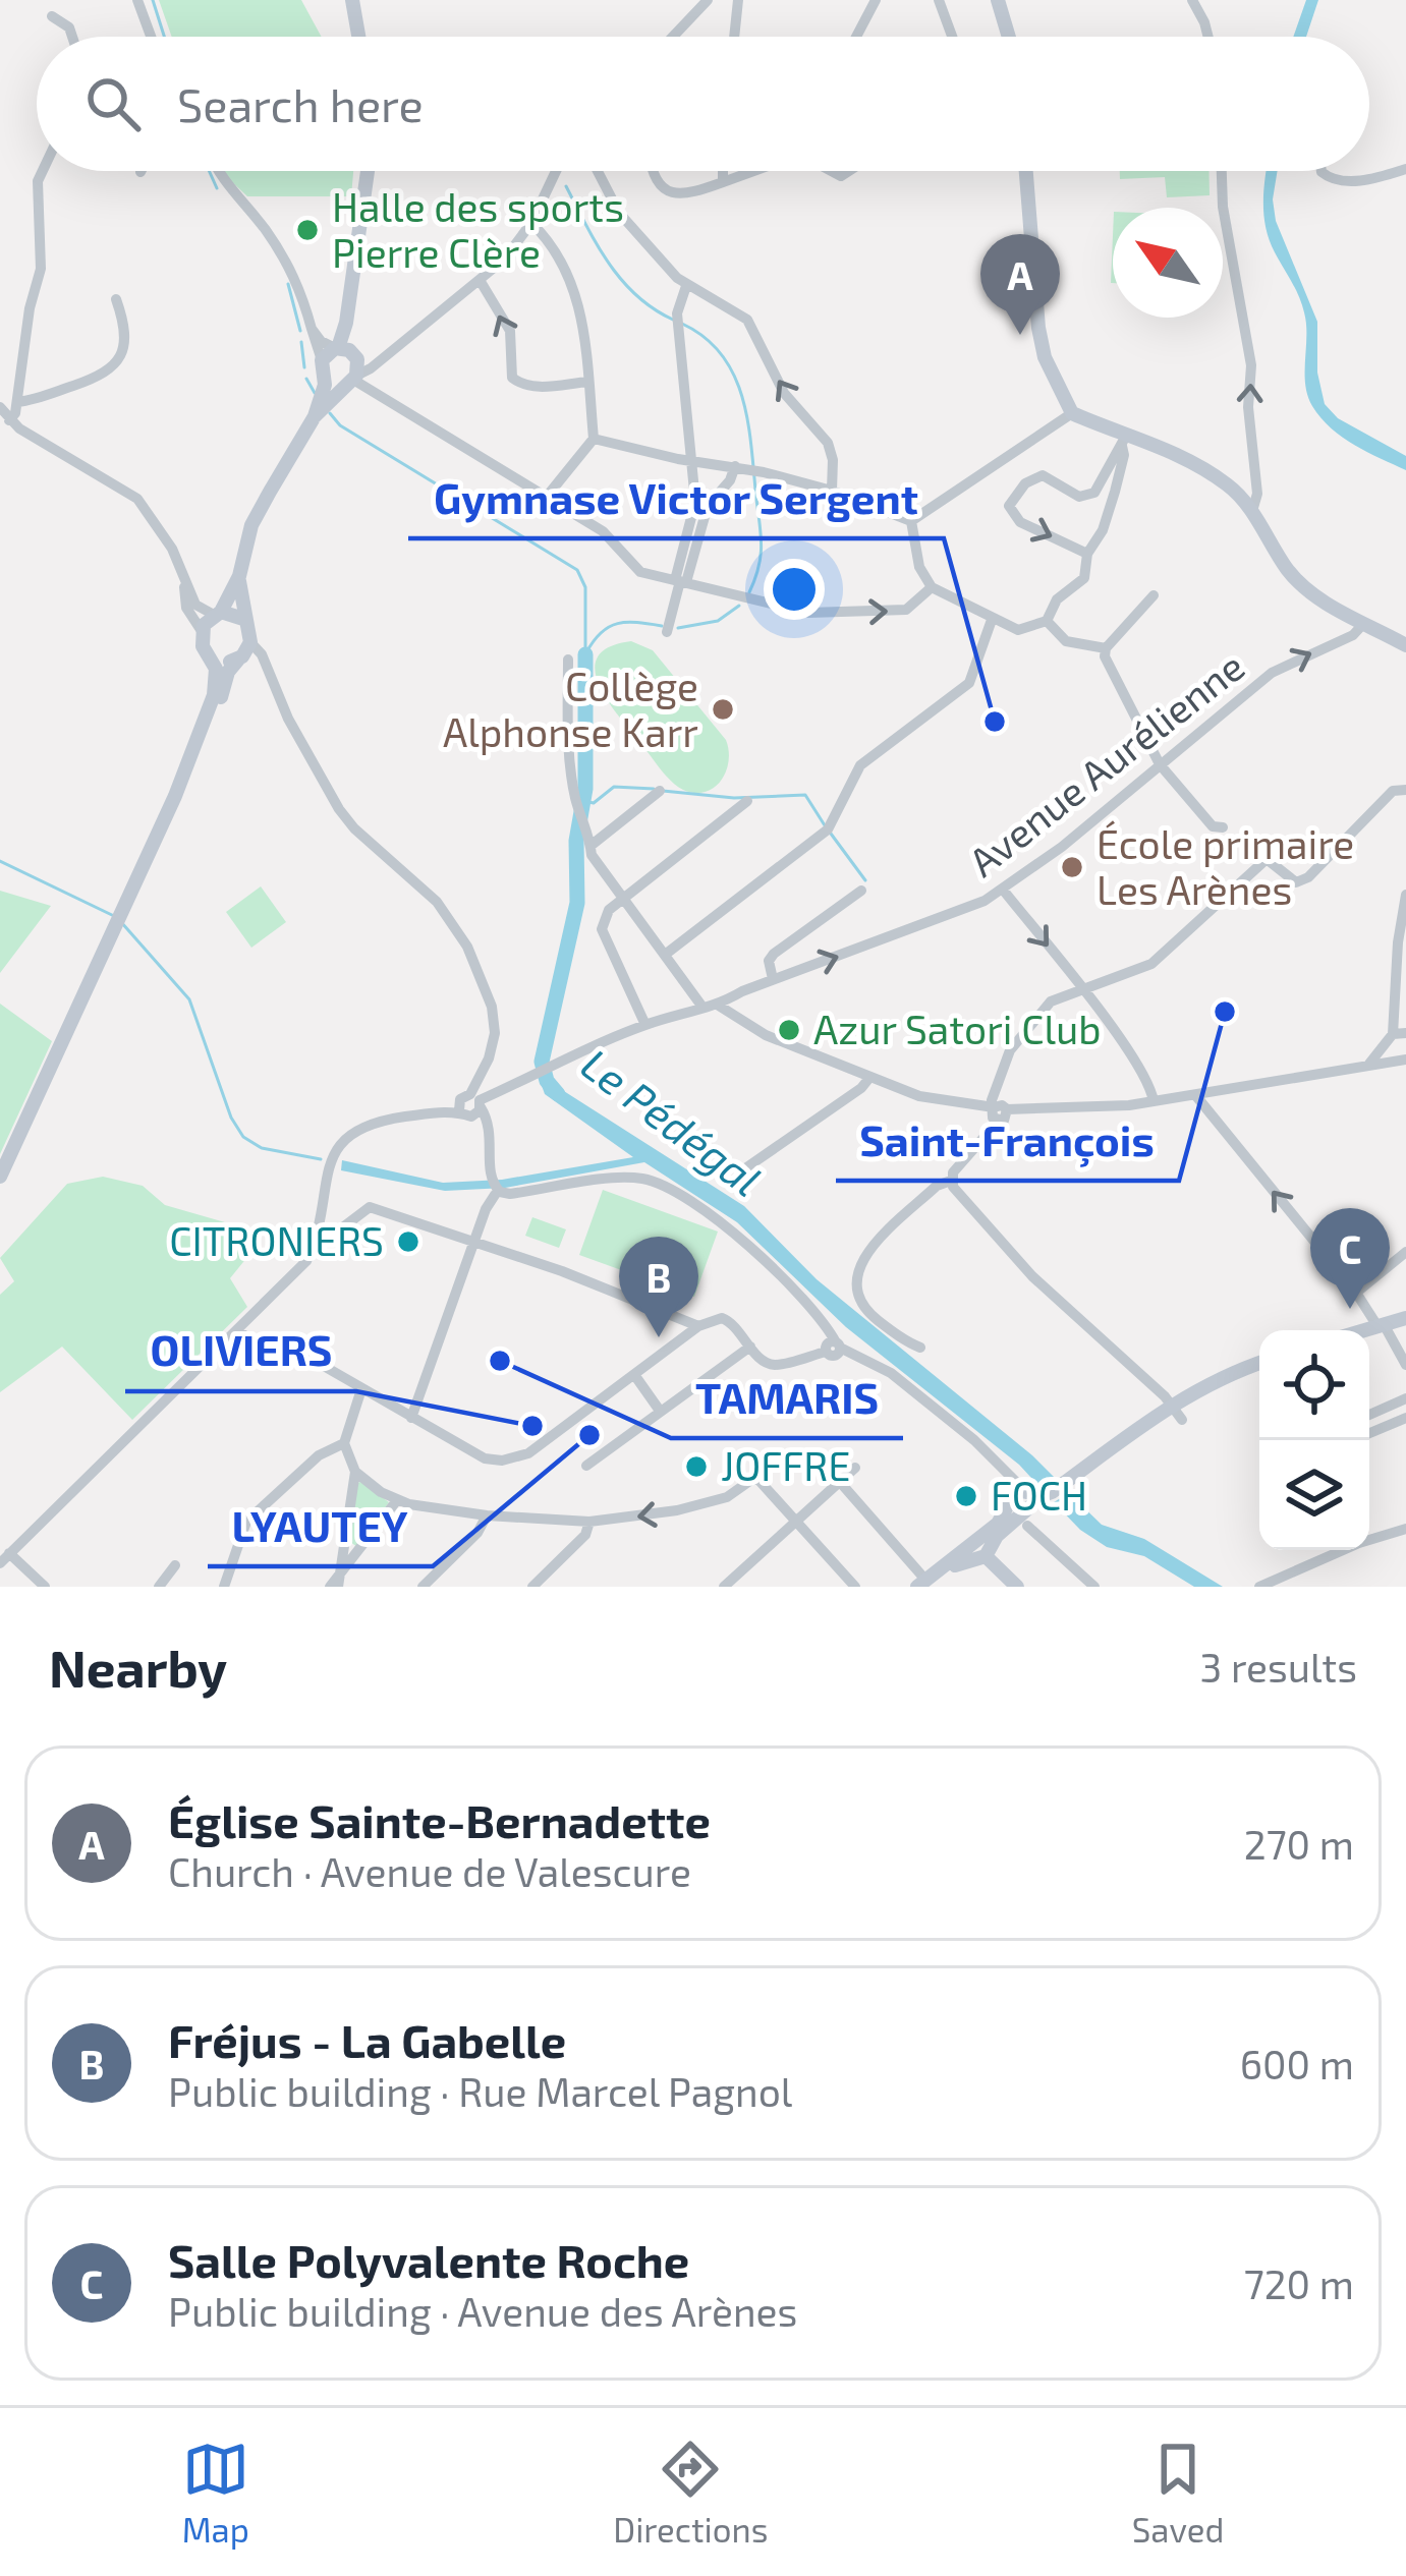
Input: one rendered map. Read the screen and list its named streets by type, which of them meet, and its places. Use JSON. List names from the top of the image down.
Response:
{
  "streets": {
    "street": ["Avenue Aurélienne"]
  },
  "one_way": ["Avenue Aurélienne"],
  "water": ["Le Pédégal"],
  "places": [
    "Halle des sports Pierre Clère",
    "Collège Alphonse Karr",
    "Gymnase Victor Sergent",
    "École primaire Les Arènes",
    "Saint-François",
    "Azur Satori Club",
    "CITRONIERS",
    "TAMARIS",
    "OLIVIERS",
    "LYAUTEY",
    "JOFFRE",
    "FOCH"
  ],
  "north": "top left",
  "page": {
    "search": "Search here",
    "pins": ["A", "C", "B"],
    "heading": ["Nearby", "3 results"],
    "list": [
      {
        "mark": "A",
        "name": "Église Sainte-Bernadette",
        "note": "Church · Avenue de Valescure",
        "value": "270 m"
      },
      {
        "mark": "B",
        "name": "Fréjus - La Gabelle",
        "note": "Public building · Rue Marcel Pagnol",
        "value": "600 m"
      },
      {
        "mark": "C",
        "name": "Salle Polyvalente Roche",
        "note": "Public building · Avenue des Arènes",
        "value": "720 m"
      }
    ],
    "nav": ["Map", "Directions", "Saved"]
  }
}
